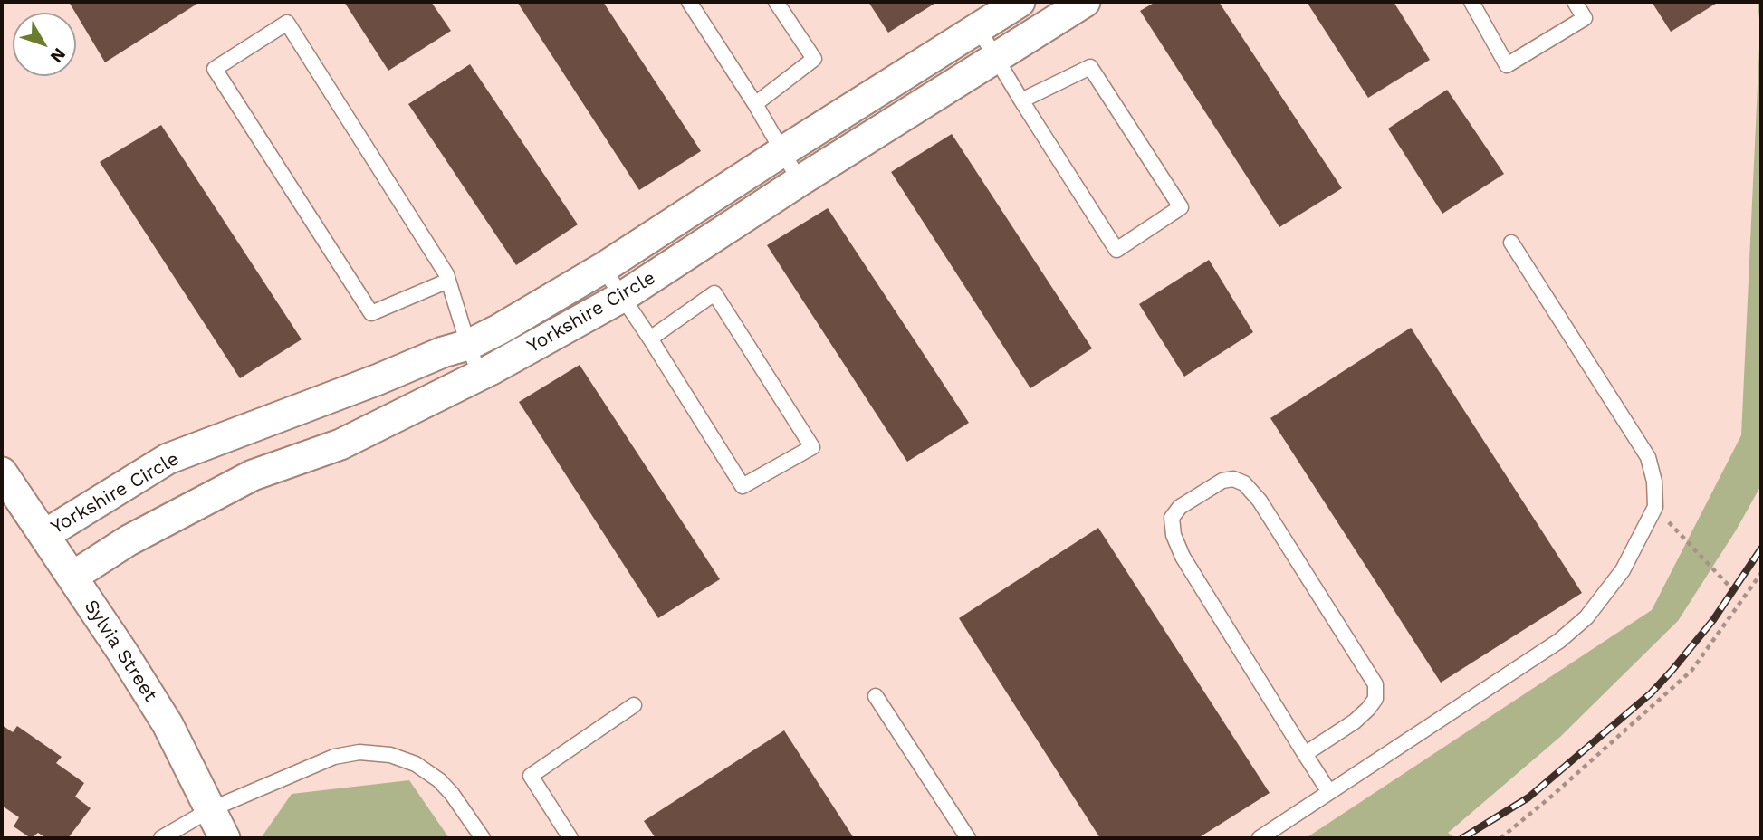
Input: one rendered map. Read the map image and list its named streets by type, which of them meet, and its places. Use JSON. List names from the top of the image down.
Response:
{
  "streets": {
    "street": ["Yorkshire Circle", "Sylvia Street"]
  },
  "crossings": [
    ["Yorkshire Circle", "Sylvia Street"]
  ],
  "north": "bottom right"
}
